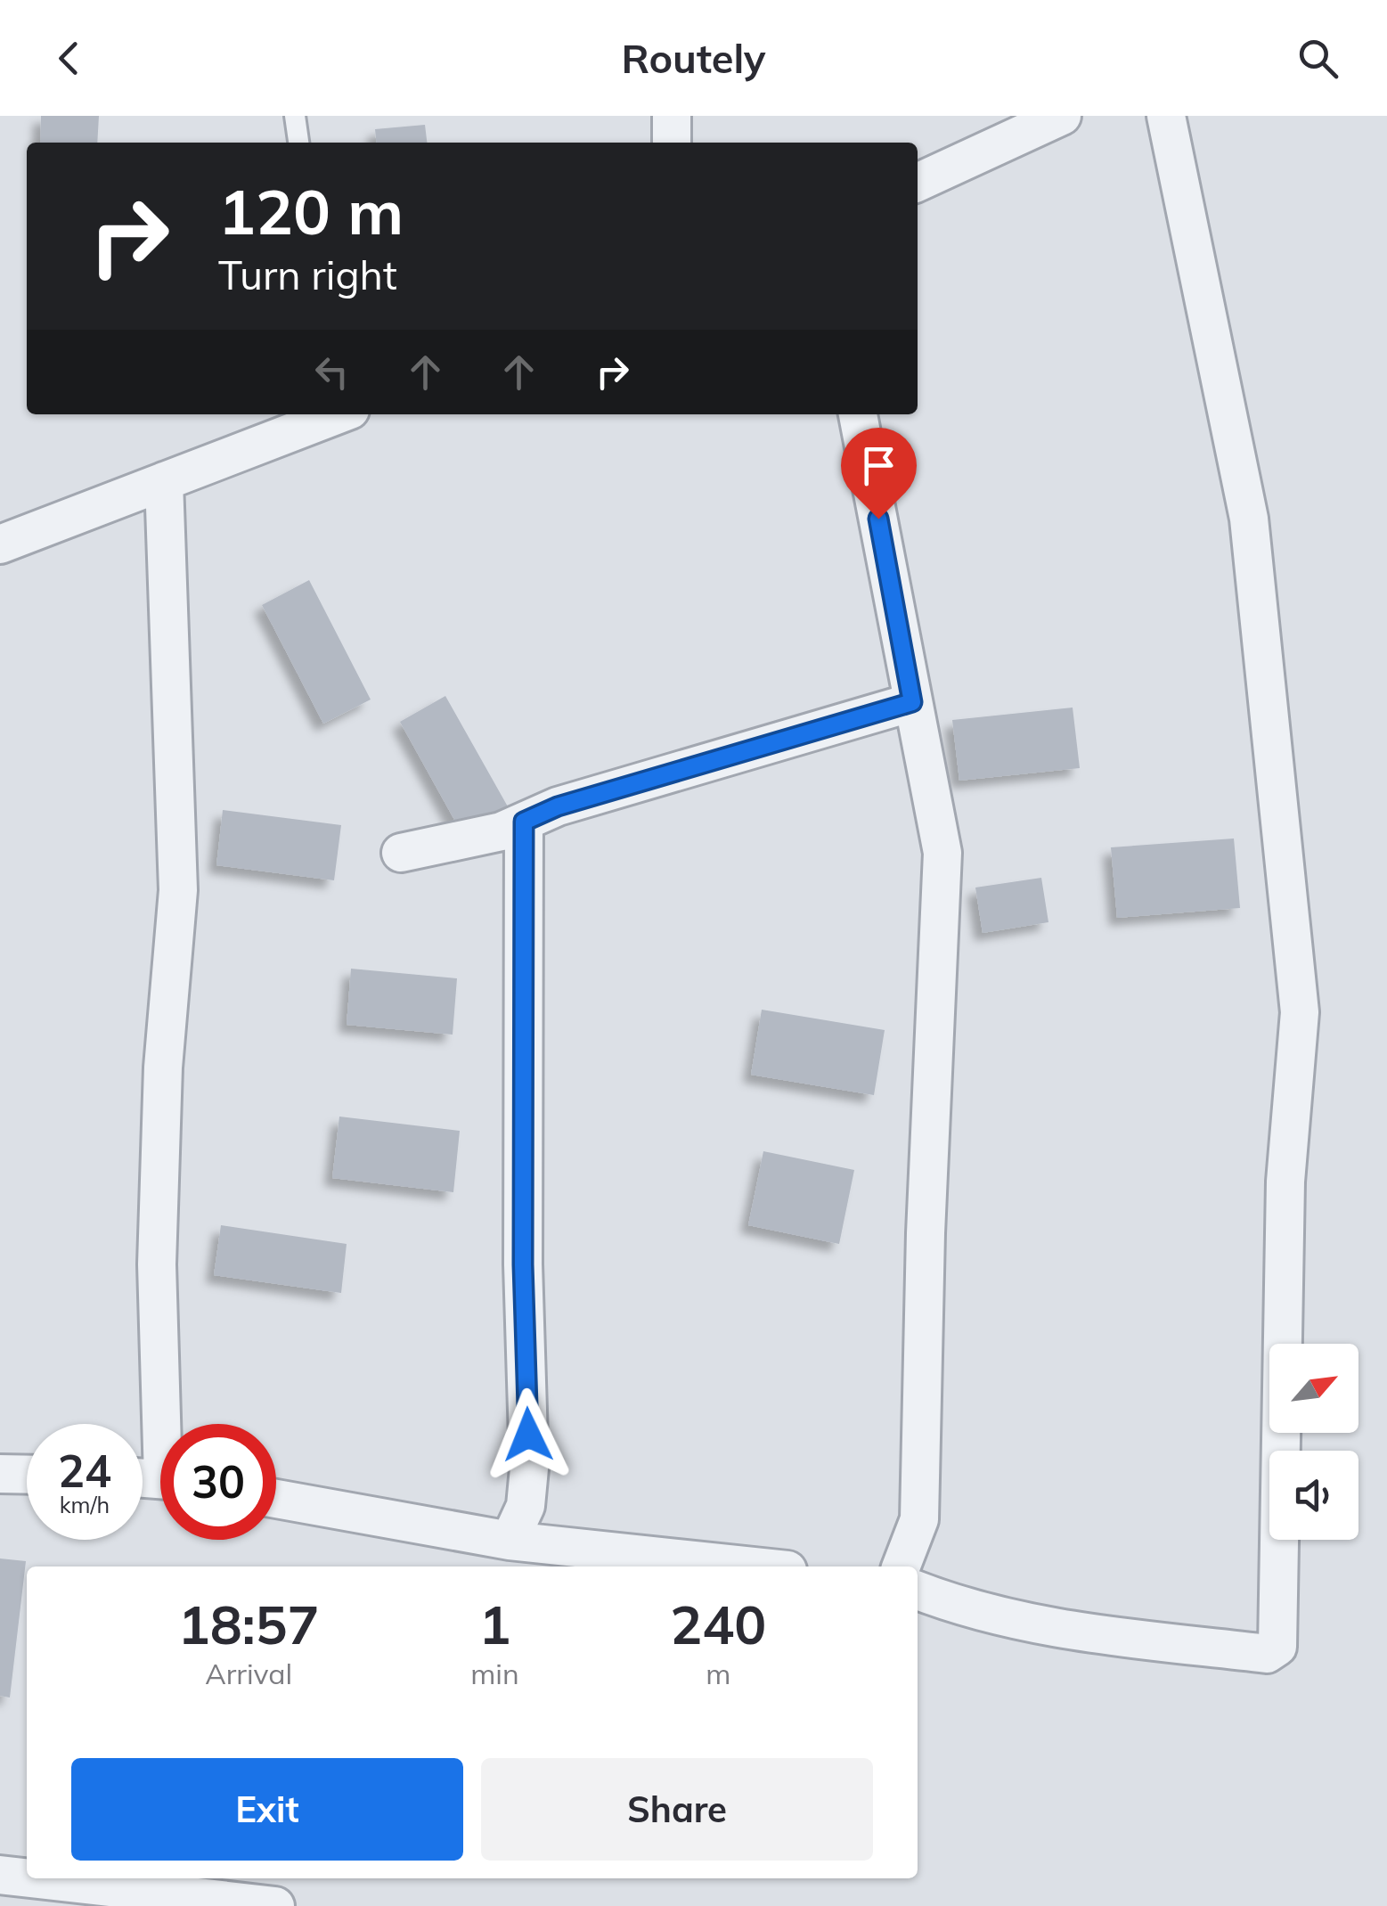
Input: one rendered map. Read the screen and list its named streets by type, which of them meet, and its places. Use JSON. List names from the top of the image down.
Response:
{
  "north": "top right",
  "page": {
    "header": "Routely",
    "turn": ["120 m", "Turn right"],
    "speed": "24 km/h",
    "limit": "30",
    "eta": [
      "18:57",
      "Arrival",
      "1",
      "min",
      "240",
      "m"
    ],
    "buttons": ["Exit", "Share"]
  }
}
